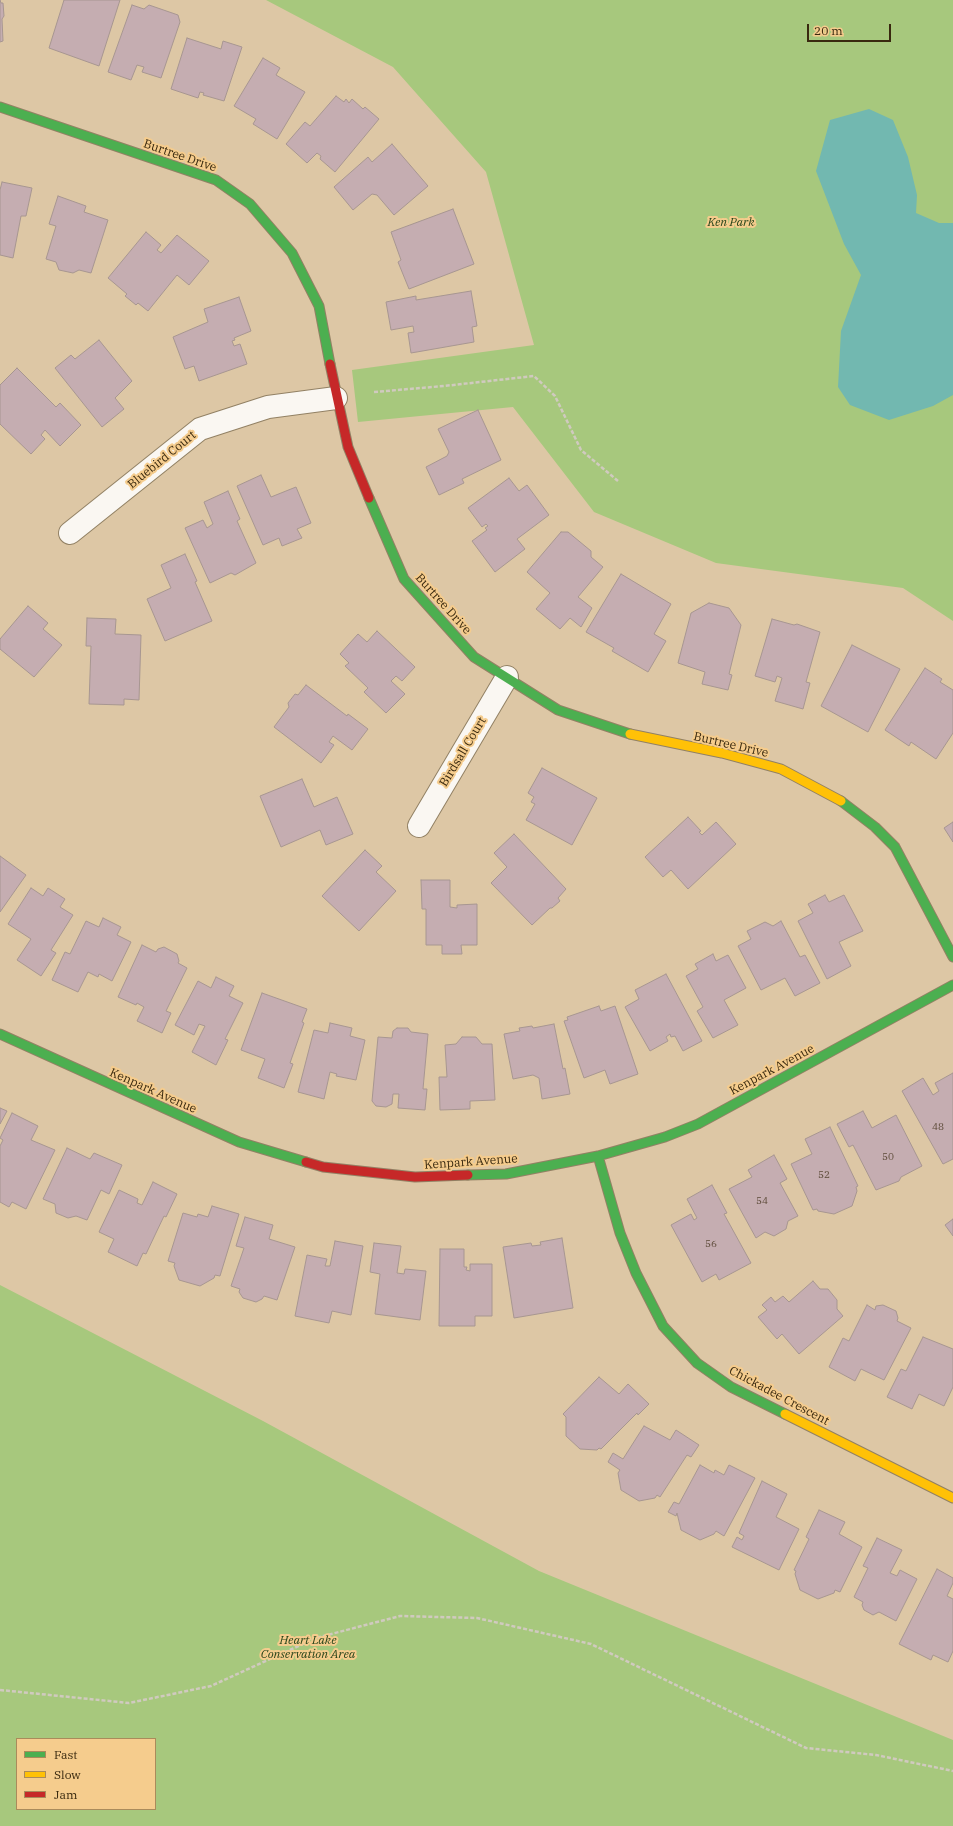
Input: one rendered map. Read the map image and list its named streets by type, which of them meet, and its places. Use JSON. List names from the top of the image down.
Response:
{
  "streets": {
    "street": [
      "Burtree Drive",
      "Bluebird Court",
      "Birdsall Court",
      "Kenpark Avenue",
      "Chickadee Crescent"
    ]
  },
  "crossings": [
    ["Burtree Drive", "Bluebird Court"],
    ["Burtree Drive", "Birdsall Court"],
    ["Kenpark Avenue", "Chickadee Crescent"]
  ],
  "parks": ["Ken Park", "Heart Lake Conservation Area"],
  "house_numbers": [
    "48",
    "50",
    "52",
    "54",
    "56"
  ],
  "legend": ["Fast", "Slow", "Jam"],
  "scale_bar": "20 m"
}
